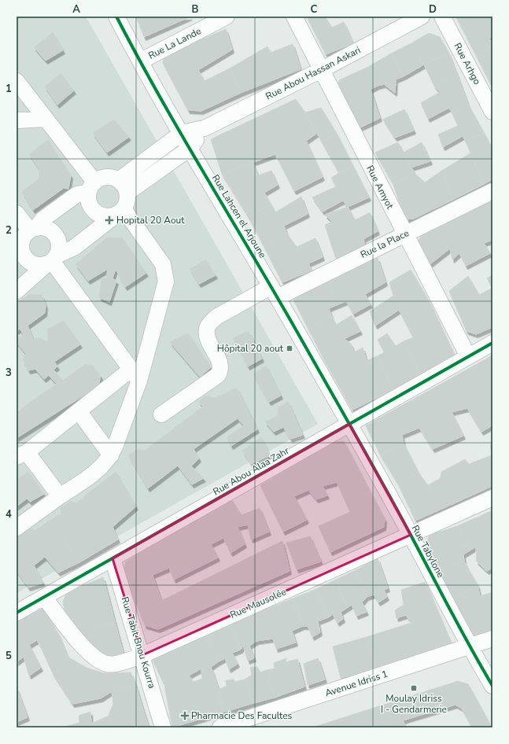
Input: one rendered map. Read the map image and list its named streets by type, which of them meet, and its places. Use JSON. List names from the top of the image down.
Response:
{
  "streets": {
    "street": [
      "Rue La Lande",
      "Rue Arhgo",
      "Rue Abou Hassan Askari",
      "Rue Amyot",
      "Rue Lahcen el Arjoune",
      "Rue la Place",
      "Rue Abou Alaa Zahr",
      "Rue Tabylone",
      "Rue Mausolée",
      "Rue Tabit Bnou Kourra",
      "Avenue Idriss 1"
    ]
  },
  "crossings": [
    ["Rue La Lande", "Rue Lahcen el Arjoune"],
    ["Rue Abou Hassan Askari", "Rue Amyot"],
    ["Rue Abou Hassan Askari", "Rue Lahcen el Arjoune"],
    ["Rue Amyot", "Rue la Place"],
    ["Rue Amyot", "Rue Abou Alaa Zahr"],
    ["Rue Lahcen el Arjoune", "Rue la Place"],
    ["Rue Lahcen el Arjoune", "Rue Abou Alaa Zahr"],
    ["Rue Lahcen el Arjoune", "Rue Tabylone"],
    ["Rue Abou Alaa Zahr", "Rue Tabylone"],
    ["Rue Abou Alaa Zahr", "Rue Mausolée"],
    ["Rue Abou Alaa Zahr", "Rue Tabit Bnou Kourra"],
    ["Rue Tabylone", "Rue Mausolée"],
    ["Rue Tabylone", "Avenue Idriss 1"],
    ["Rue Mausolée", "Rue Tabit Bnou Kourra"]
  ],
  "places": {
    "health": ["Hopital 20 Aout", "Pharmacie Des Facultes"],
    "transit": ["Hôpital 20 aout", "Moulay Idriss I - Gendarmerie"]
  },
  "grid": {
    "columns": [
      "A",
      "B",
      "C",
      "D"
    ],
    "rows": [
      "1",
      "2",
      "3",
      "4",
      "5"
    ]
  }
}
